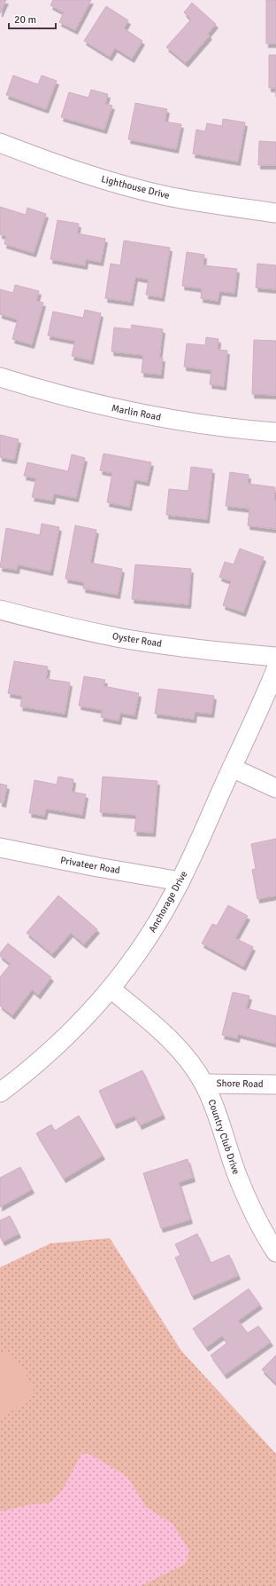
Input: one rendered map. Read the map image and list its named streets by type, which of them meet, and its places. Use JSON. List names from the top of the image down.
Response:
{
  "streets": {
    "street": [
      "Lighthouse Drive",
      "Marlin Road",
      "Oyster Road",
      "Privateer Road",
      "Anchorage Drive",
      "Shore Road",
      "Country Club Drive"
    ]
  },
  "crossings": [
    ["Privateer Road", "Anchorage Drive"],
    ["Anchorage Drive", "Country Club Drive"],
    ["Shore Road", "Country Club Drive"]
  ],
  "scale_bar": "20 m"
}
